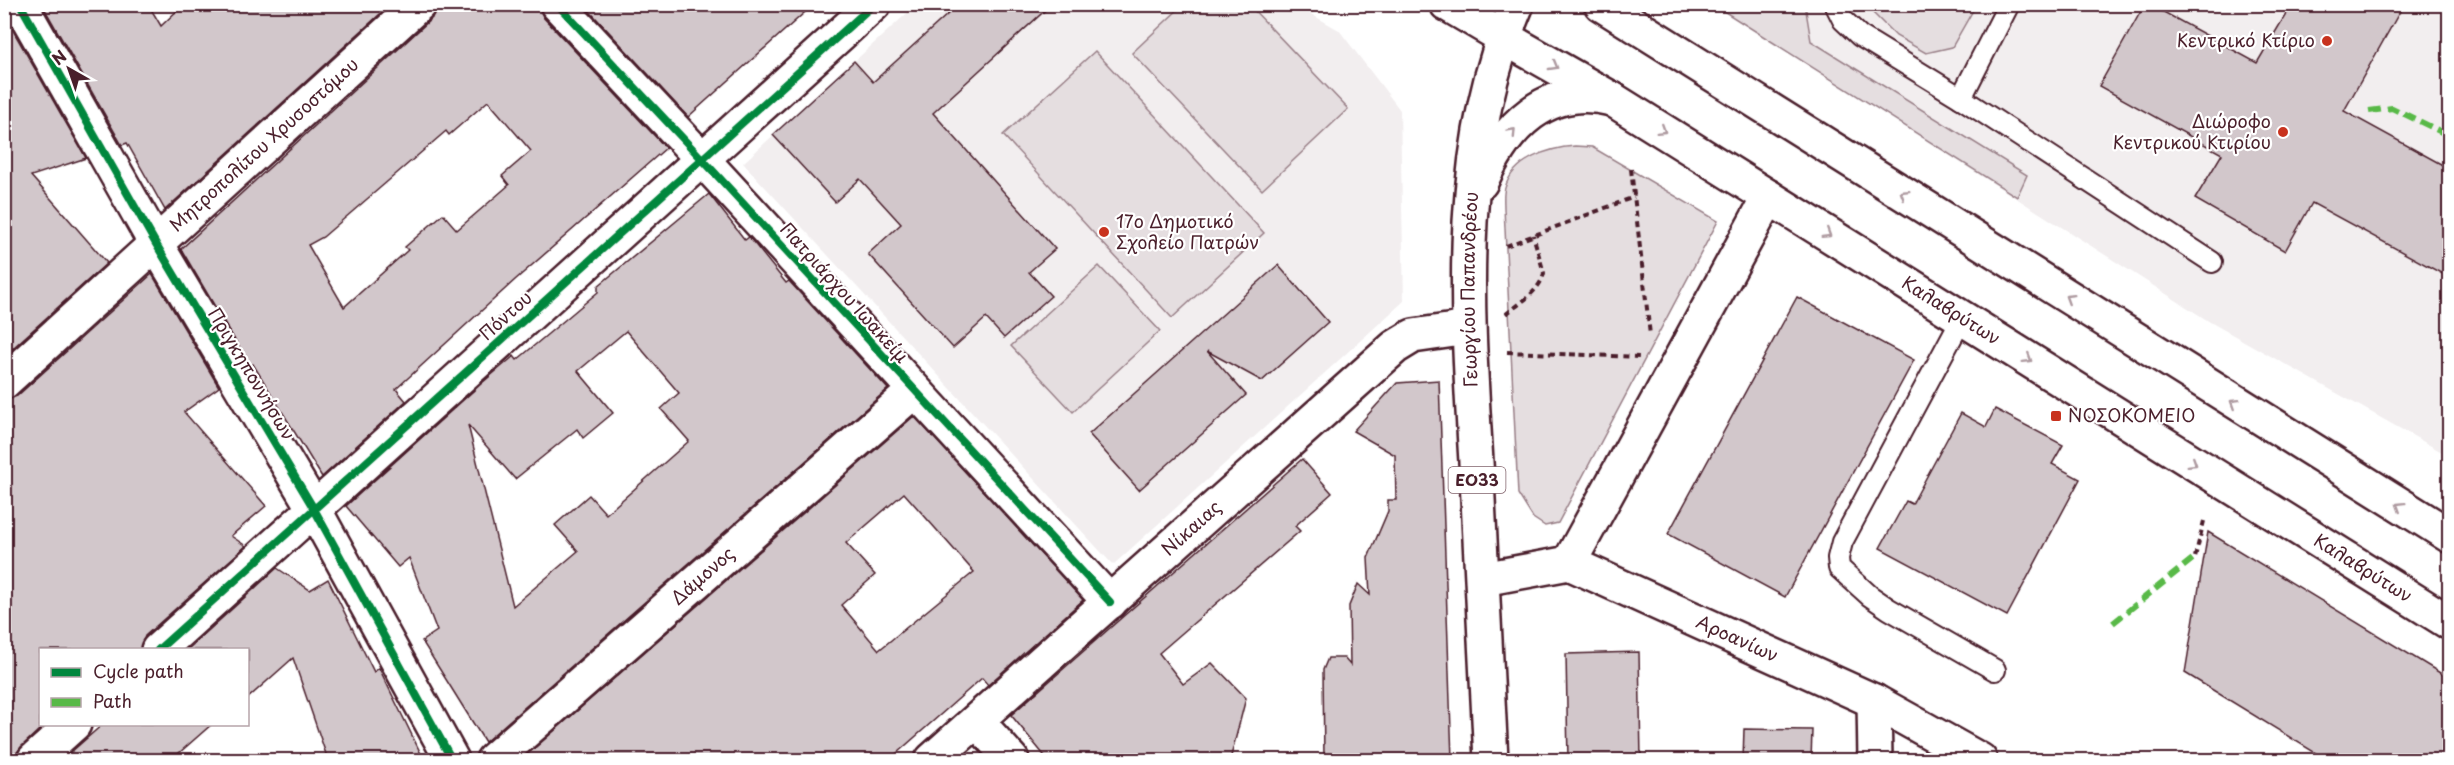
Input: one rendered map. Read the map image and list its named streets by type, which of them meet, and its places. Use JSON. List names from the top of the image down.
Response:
{
  "streets": {
    "street": [
      "Μητροπολίτου Χρυσοστόμου",
      "Γεωργίου Παπανδρέου",
      "Πατριάρχου Ιωακείμ",
      "Καλαβρύτων",
      "Πόντου",
      "Πριγκηποννήσων",
      "ΕΟ33",
      "Νίκαιας",
      "Δάμονος",
      "Αροανίων"
    ]
  },
  "crossings": [
    ["Μητροπολίτου Χρυσοστόμου", "Πριγκηποννήσων"],
    ["Γεωργίου Παπανδρέου", "Καλαβρύτων"],
    ["Γεωργίου Παπανδρέου", "Νίκαιας"],
    ["Πατριάρχου Ιωακείμ", "Πόντου"],
    ["Πατριάρχου Ιωακείμ", "Νίκαιας"],
    ["Πατριάρχου Ιωακείμ", "Δάμονος"],
    ["Πόντου", "Πριγκηποννήσων"]
  ],
  "places": {
    "other": ["Κεντρικό Κτίριο", "Διώροφο Κεντρικού Κτιρίου", "17ο Δημοτικό Σχολείο Πατρών"],
    "transit": ["ΝΟΣΟΚΟΜΕΙΟ"]
  },
  "legend": ["Cycle path", "Path"],
  "north": "top left"
}
